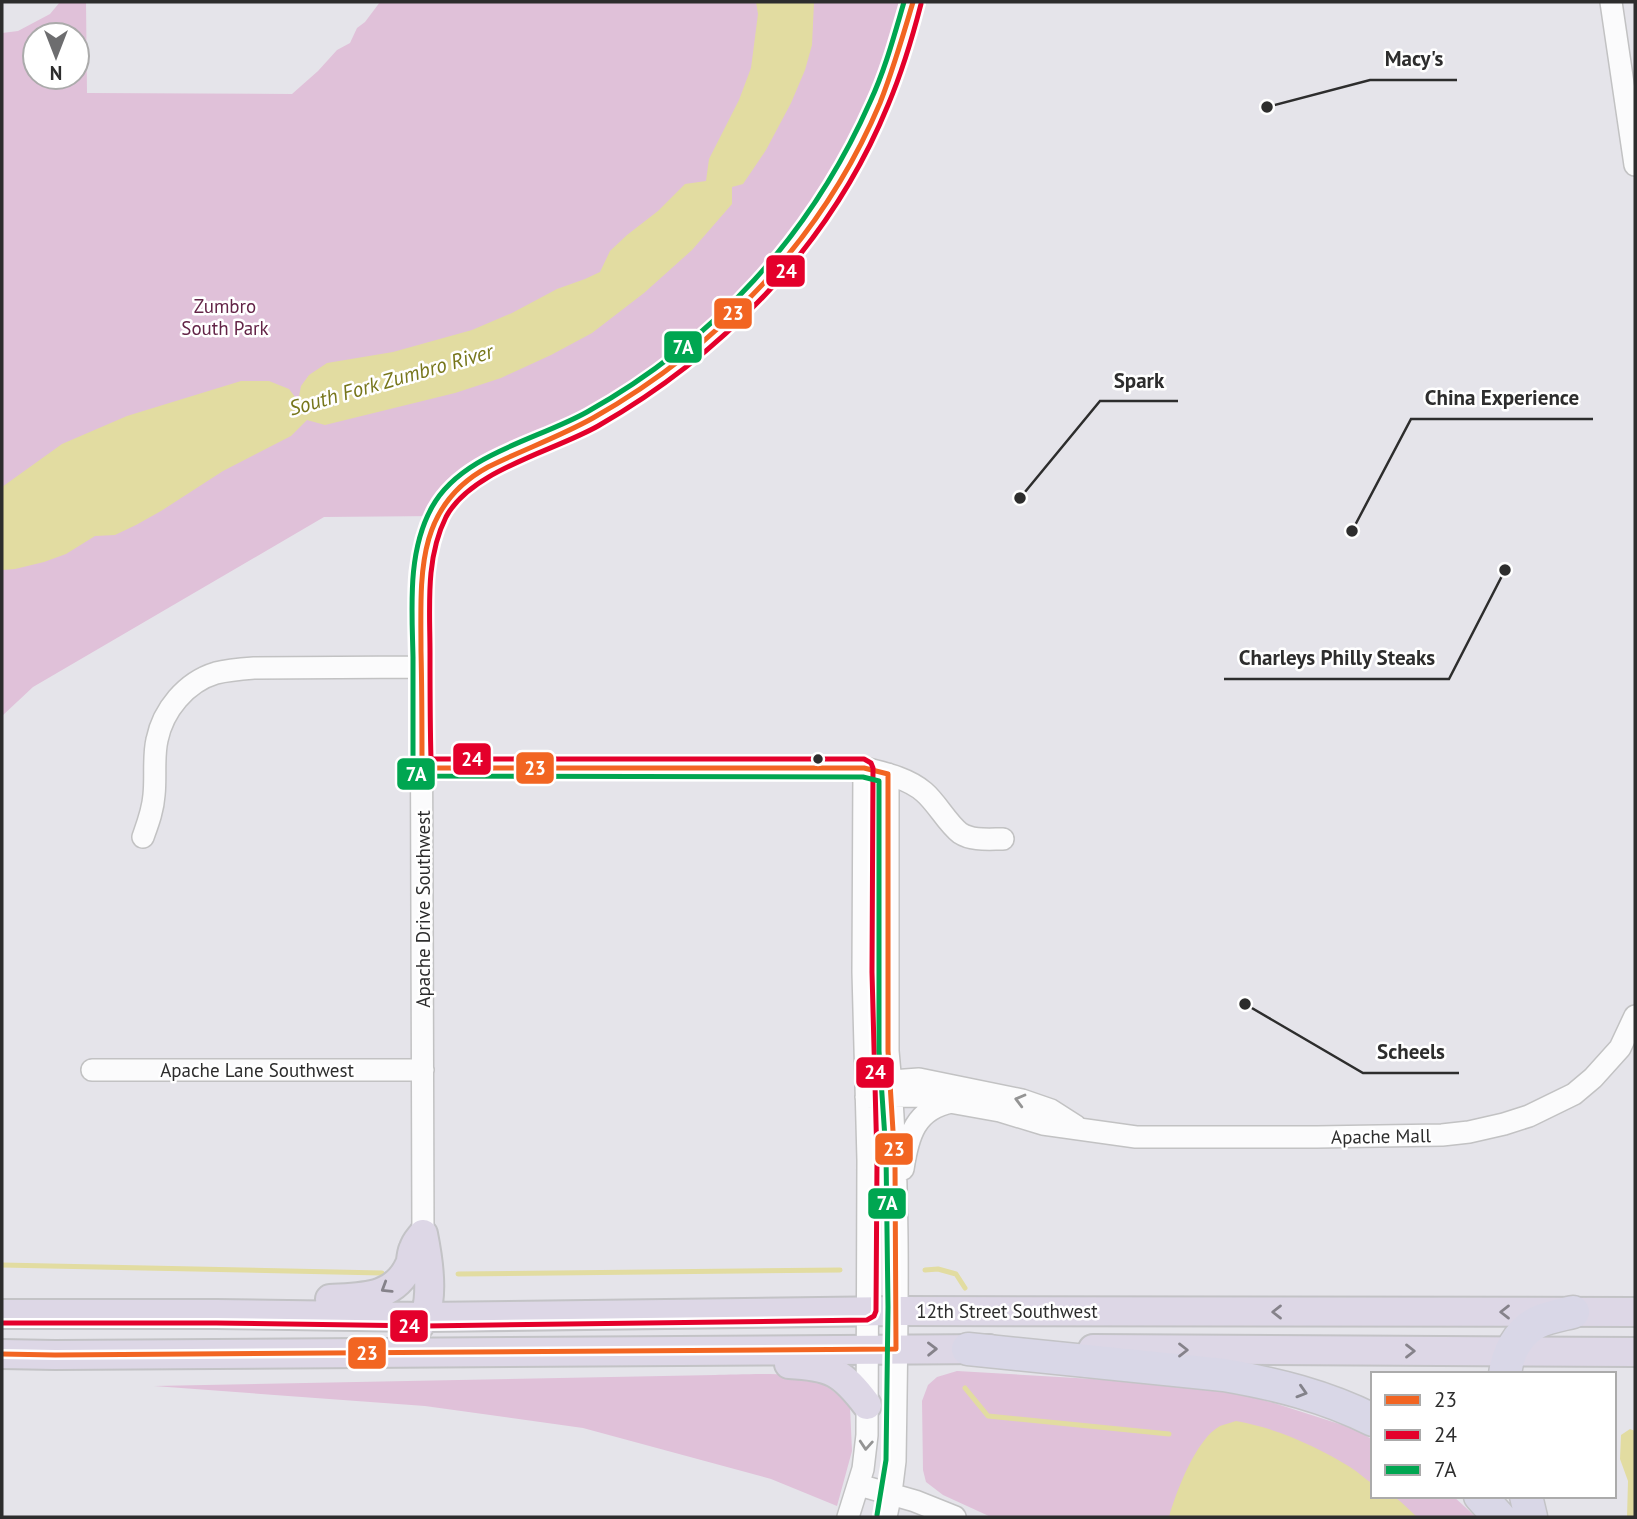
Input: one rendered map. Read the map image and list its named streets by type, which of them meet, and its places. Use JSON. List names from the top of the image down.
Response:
{
  "streets": {
    "main road": ["12th Street Southwest"],
    "street": ["Apache Drive Southwest", "Apache Lane Southwest", "Apache Mall"]
  },
  "crossings": [
    ["Apache Drive Southwest", "Apache Lane Southwest"]
  ],
  "water": ["South Fork Zumbro River"],
  "parks": ["Zumbro South Park"],
  "places": [
    "Macy's",
    "Spark",
    "China Experience",
    "Charleys Philly Steaks",
    "Scheels"
  ],
  "lines": ["transit line 23", "transit line 7A", "transit line 24"],
  "legend": ["23", "24", "7A"],
  "north": "bottom"
}
